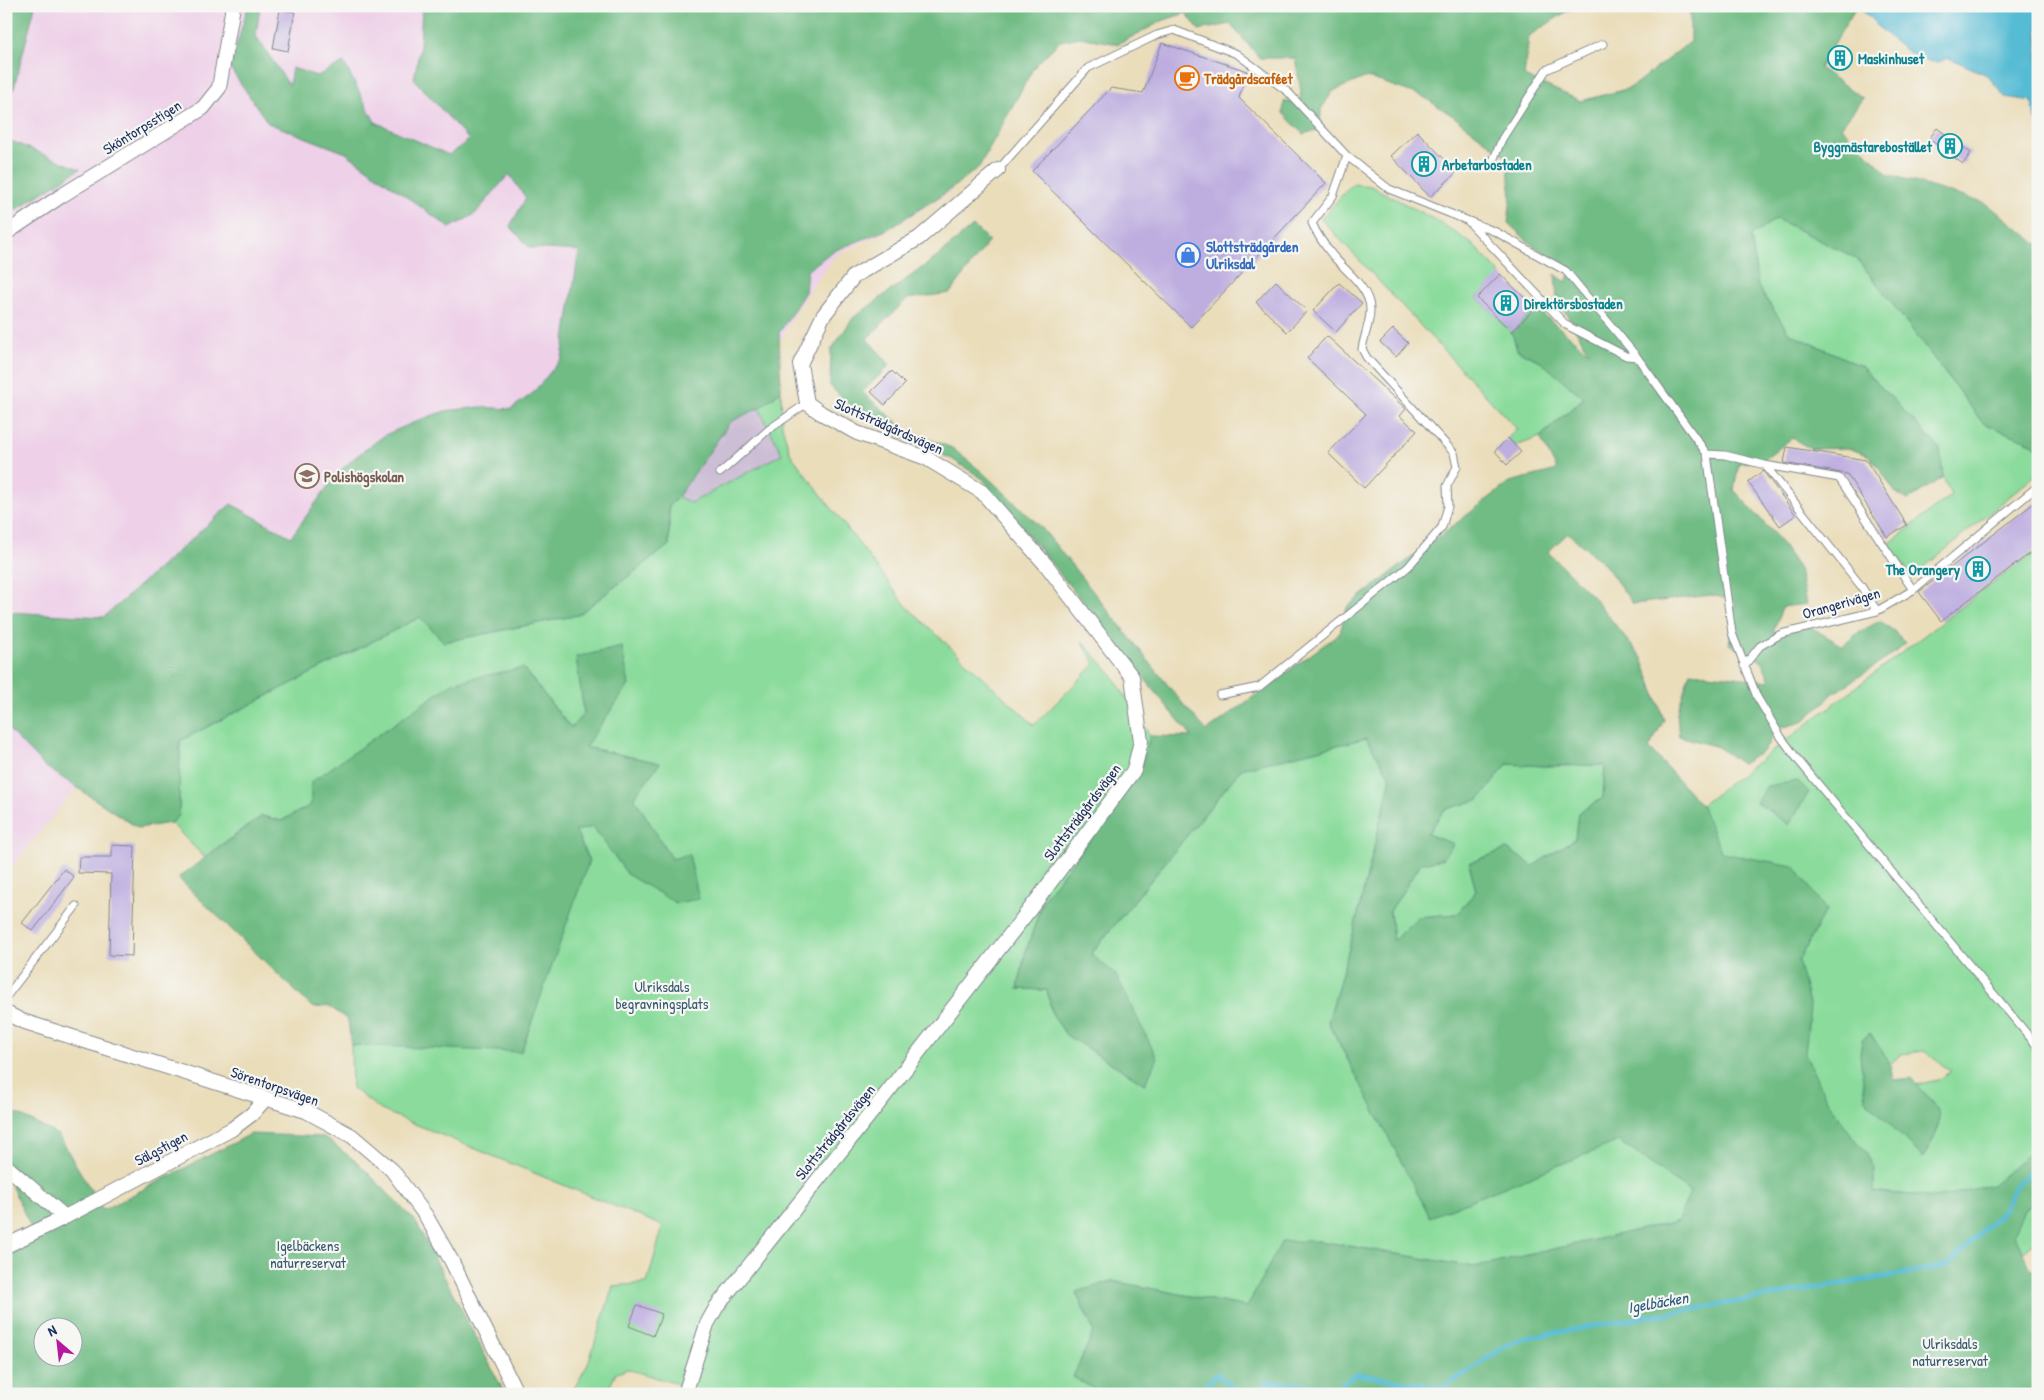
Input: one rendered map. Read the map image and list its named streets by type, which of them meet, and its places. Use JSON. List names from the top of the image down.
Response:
{
  "streets": {
    "street": [
      "Sköntorpsstigen",
      "Slottsträdgårdsvägen",
      "Sörentorpsvägen",
      "Sälgstigen"
    ],
    "lane": ["Orangerivägen"]
  },
  "crossings": [
    ["Sörentorpsvägen", "Sälgstigen"]
  ],
  "water": ["Igelbäcken"],
  "parks": ["Ulriksdals begravningsplats", "Igelbäckens naturreservat", "Ulriksdals naturreservat"],
  "places": {
    "building": [
      "Maskinhuset",
      "Byggmästarebostället",
      "Arbetarbostaden",
      "Direktörsbostaden",
      "The Orangery"
    ],
    "cafe": ["Trädgårdscaféet"],
    "shop": ["Slottsträdgården Ulriksdal"],
    "school or university": ["Polishögskolan"]
  },
  "north": "top left"
}
